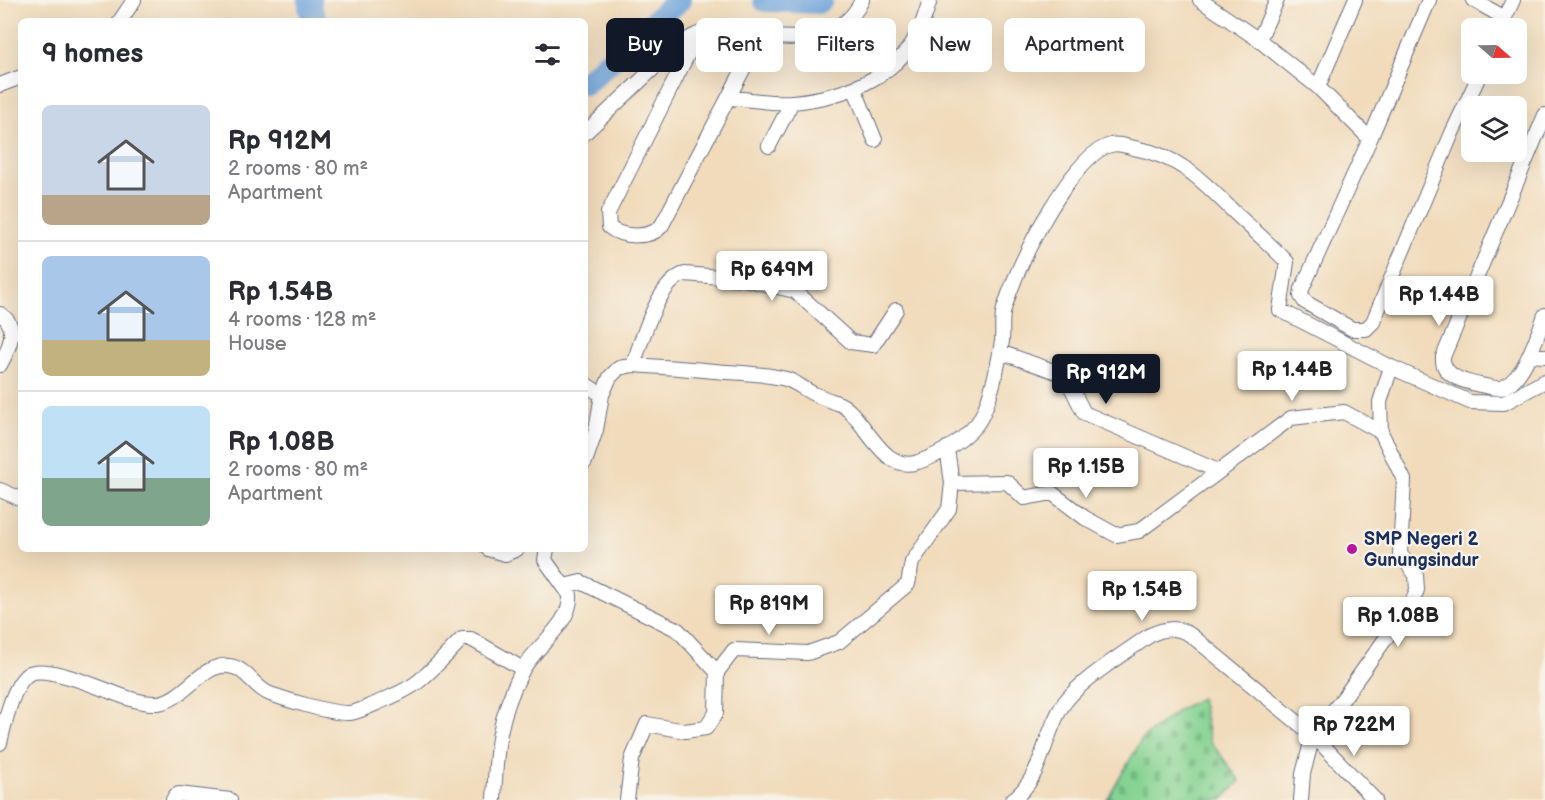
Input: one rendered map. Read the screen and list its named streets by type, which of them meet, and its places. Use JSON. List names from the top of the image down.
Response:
{
  "places": ["SMP Negeri 2 Gunungsindur"],
  "north": "right",
  "page": {
    "chip": [
      "Buy",
      "Rent",
      "Filters",
      "New",
      "Apartment"
    ],
    "heading": "9 homes",
    "list": [
      {
        "name": "Rp 912M",
        "note": "2 rooms · 80 m² · Apartment"
      },
      {
        "name": "Rp 1.54B",
        "note": "4 rooms · 128 m² · House"
      },
      {
        "name": "Rp 1.08B",
        "note": "2 rooms · 80 m² · Apartment"
      }
    ],
    "price": [
      "Rp 649M",
      "Rp 1.44B",
      "Rp 1.44B",
      "Rp 912M",
      "Rp 1.15B",
      "Rp 1.54B",
      "Rp 819M",
      "Rp 1.08B",
      "Rp 722M"
    ]
  }
}
